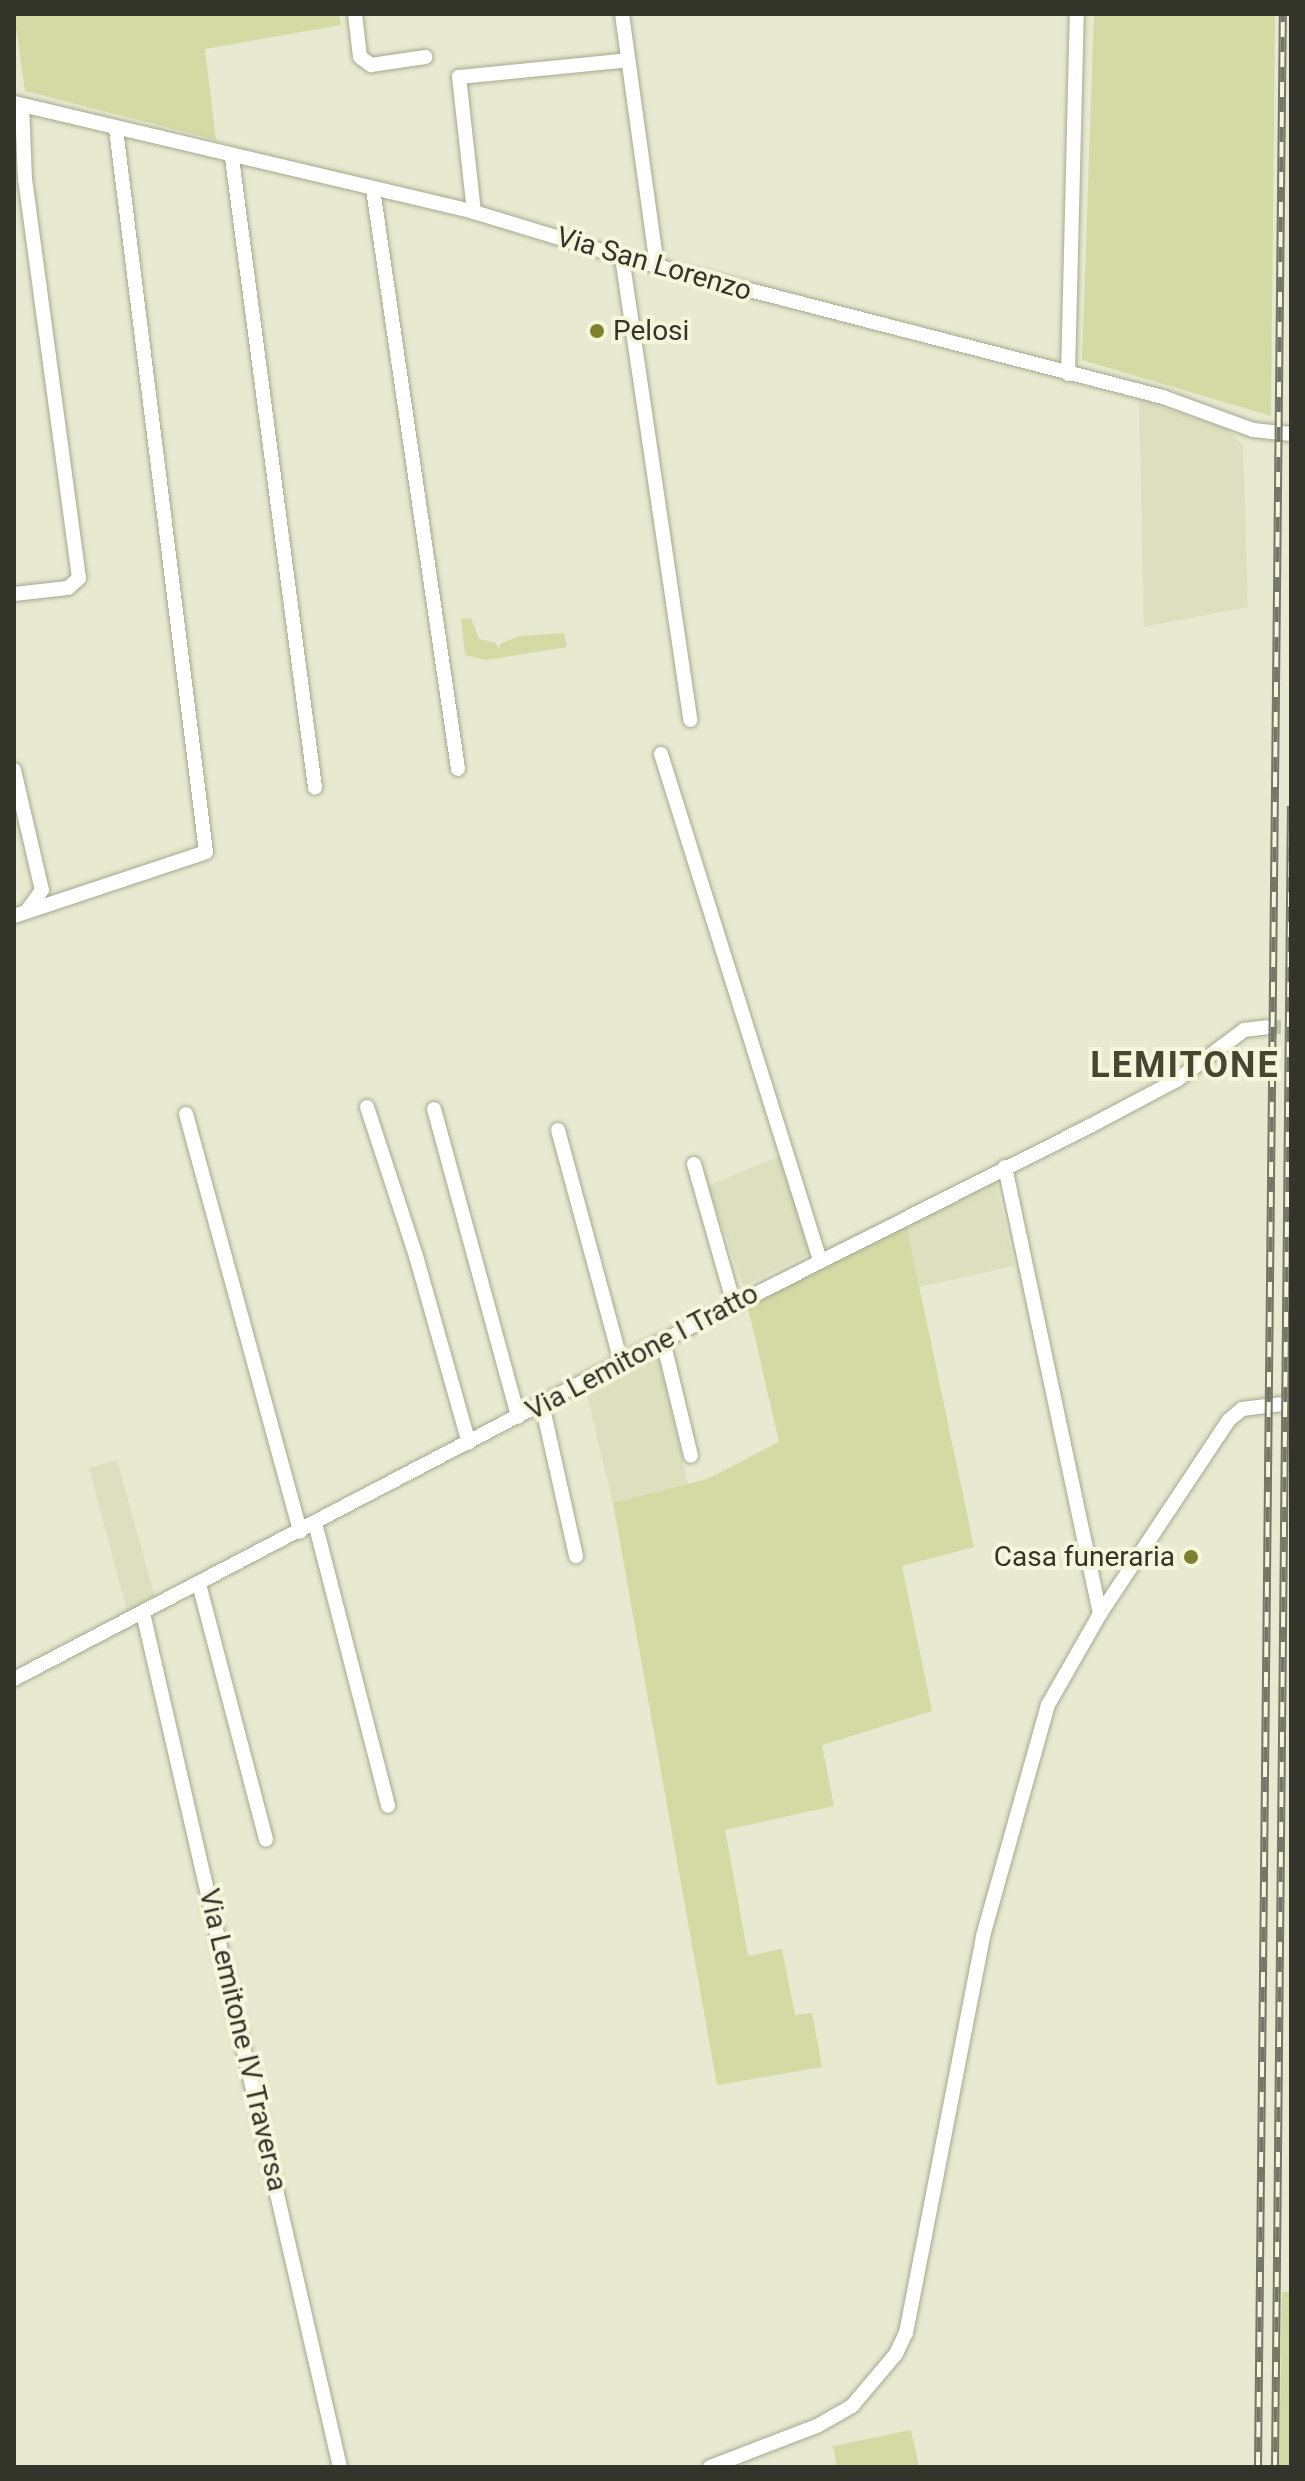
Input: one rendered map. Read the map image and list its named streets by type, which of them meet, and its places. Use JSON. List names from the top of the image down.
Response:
{
  "streets": {
    "street": ["Via San Lorenzo", "Via Lemitone I Tratto", "Via Lemitone IV Traversa"]
  },
  "crossings": [
    ["Via Lemitone I Tratto", "Via Lemitone IV Traversa"]
  ],
  "districts": ["LEMITONE"],
  "places": ["Pelosi", "Casa funeraria"]
}
